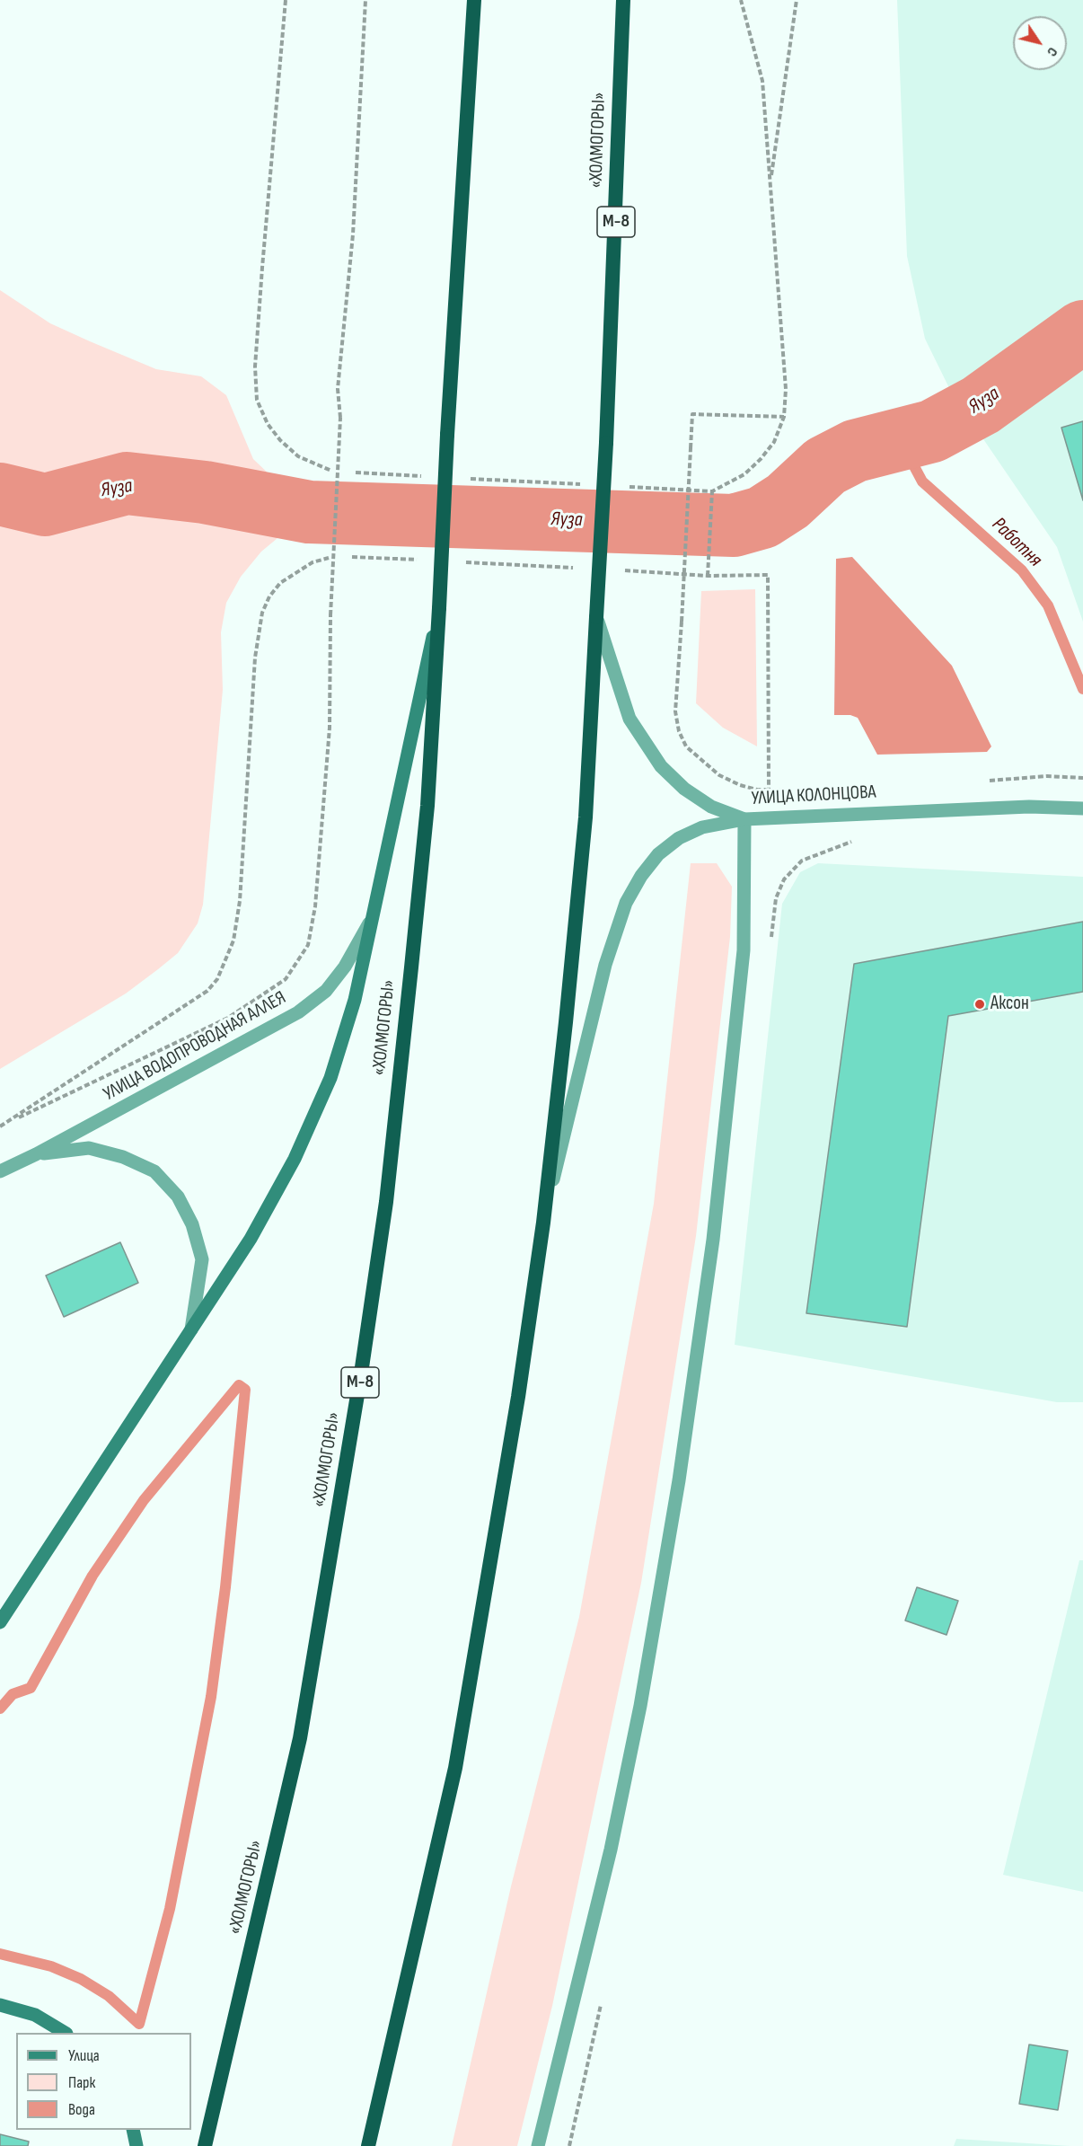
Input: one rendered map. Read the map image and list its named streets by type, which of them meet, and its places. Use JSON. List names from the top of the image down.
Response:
{
  "streets": {
    "highway": ["«ХОЛМОГОРЫ»", "М-8"],
    "street": ["УЛИЦА КОЛОНЦОВА", "УЛИЦА ВОДОПРОВОДНАЯ АЛЛЕЯ"]
  },
  "crossings": [
    ["«ХОЛМОГОРЫ»", "М-8"],
    ["«ХОЛМОГОРЫ»", "УЛИЦА КОЛОНЦОВА"],
    ["М-8", "УЛИЦА КОЛОНЦОВА"]
  ],
  "water": ["Яуза", "Работня"],
  "places": ["Аксон"],
  "legend": ["Улица", "Парк", "Вода"],
  "north": "bottom right"
}
